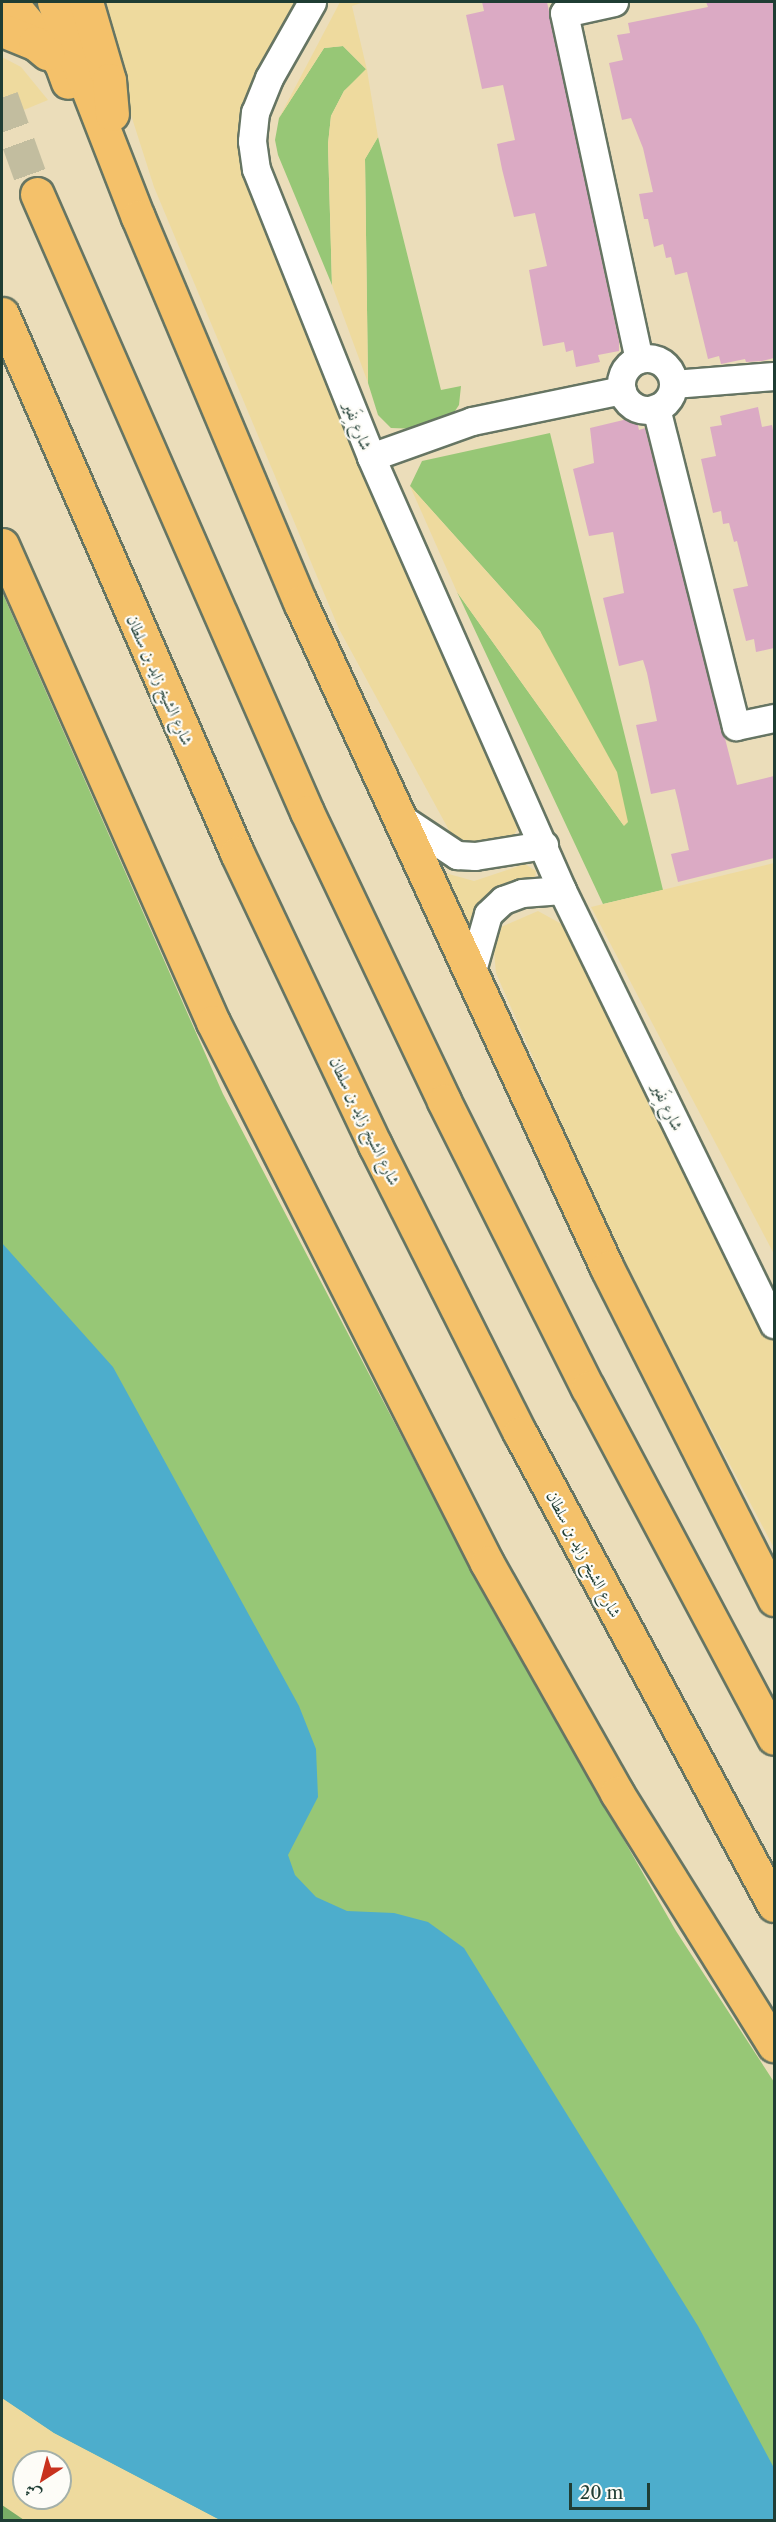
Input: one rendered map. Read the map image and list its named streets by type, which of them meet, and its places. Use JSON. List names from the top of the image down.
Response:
{
  "streets": {
    "main road": ["شارع الشيخ زايد بن سلطان"],
    "street": ["شارع نِفَير"]
  },
  "scale_bar": "20 m",
  "north": "bottom left"
}
